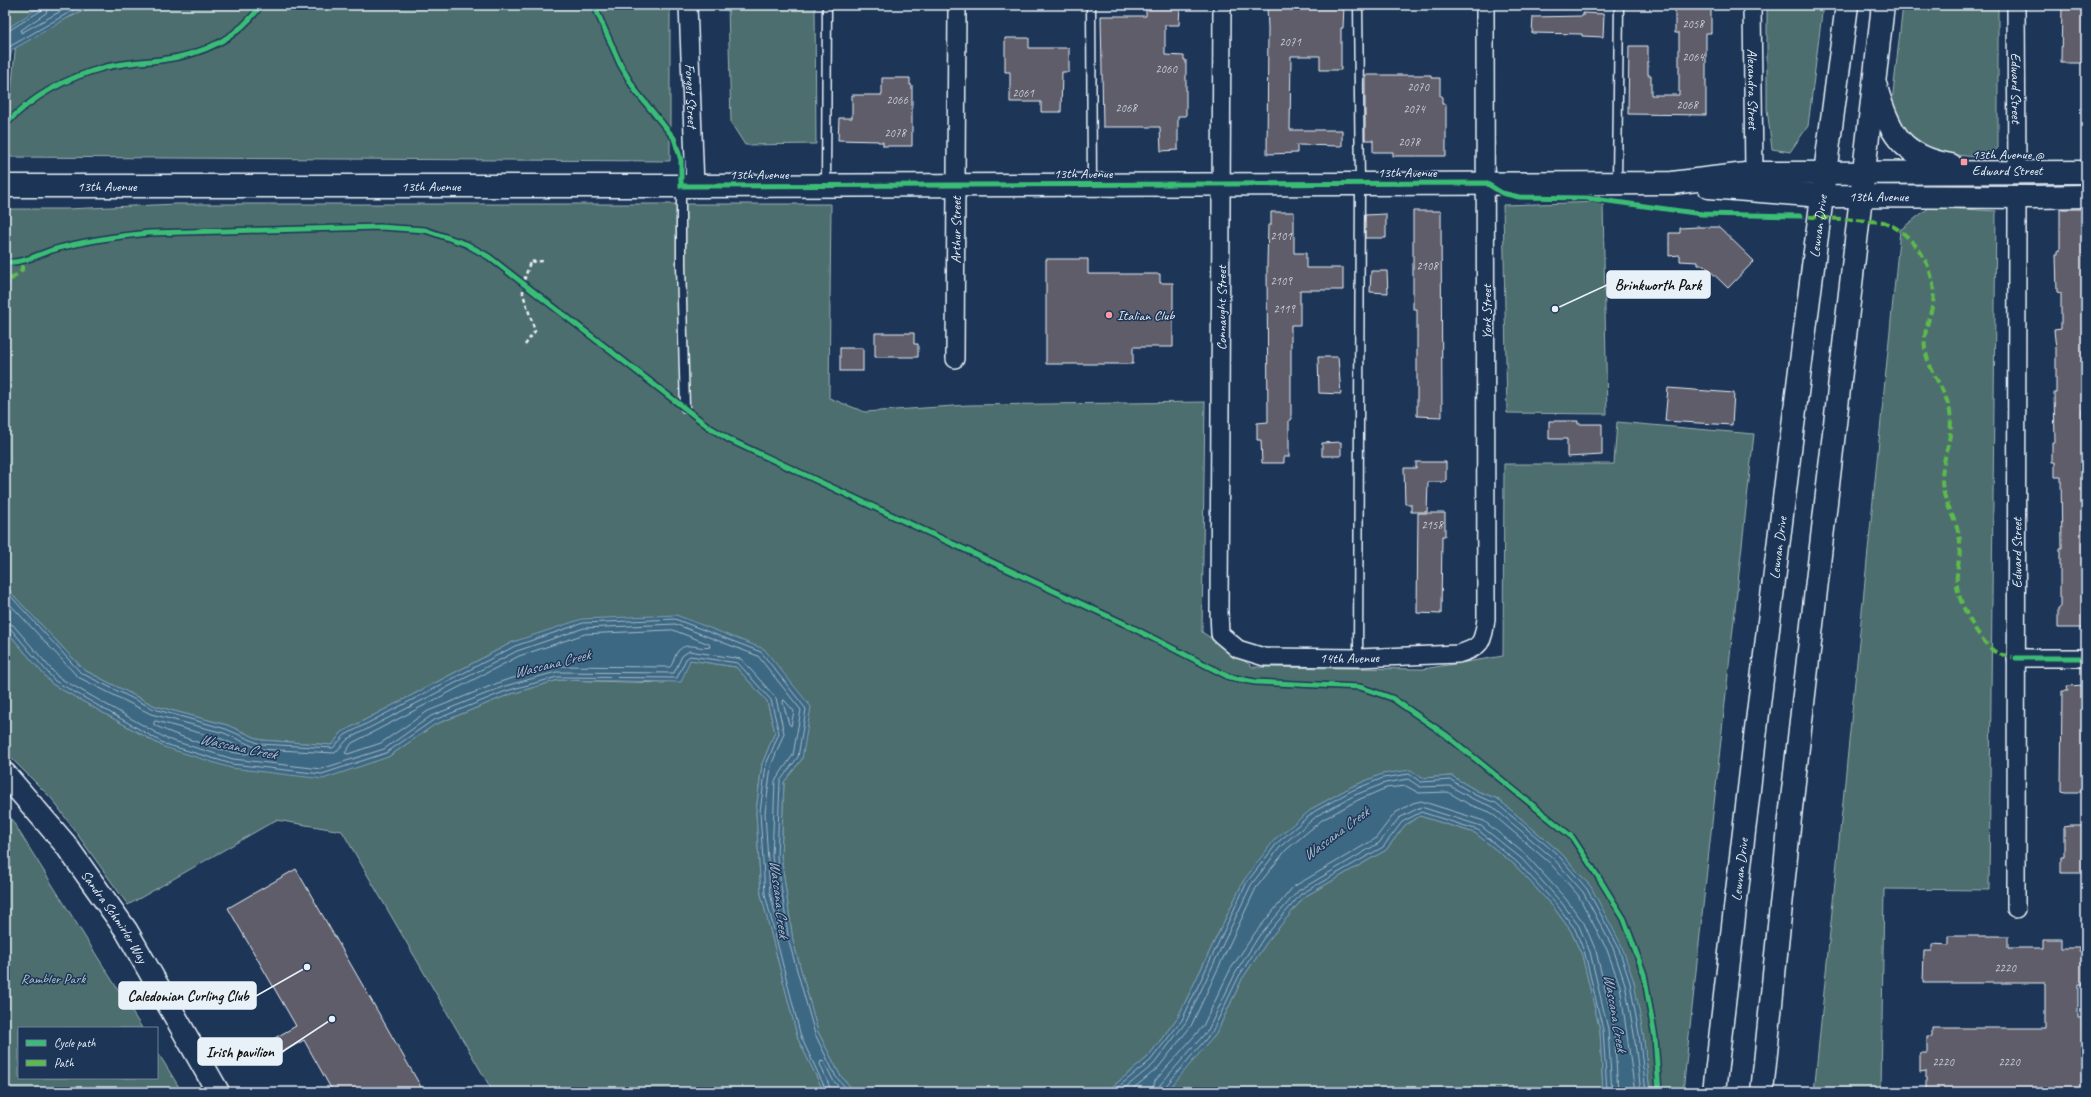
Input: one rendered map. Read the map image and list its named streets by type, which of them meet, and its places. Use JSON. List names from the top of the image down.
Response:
{
  "streets": {
    "street": [
      "Edward Street",
      "Alexandra Street",
      "Forget Street",
      "13th Avenue",
      "Lewvan Drive",
      "Arthur Street",
      "Connaught Street",
      "York Street",
      "14th Avenue",
      "Sandra Schmirler Way"
    ]
  },
  "crossings": [
    ["Edward Street", "13th Avenue"],
    ["Alexandra Street", "13th Avenue"],
    ["Forget Street", "13th Avenue"],
    ["13th Avenue", "Lewvan Drive"],
    ["13th Avenue", "Arthur Street"],
    ["13th Avenue", "Connaught Street"],
    ["13th Avenue", "York Street"],
    ["Connaught Street", "14th Avenue"],
    ["York Street", "14th Avenue"]
  ],
  "water": ["Wascana Creek"],
  "parks": ["Rambler Park"],
  "places": {
    "transit": ["13th Avenue @ Edward Street"],
    "other": [
      "Brinkworth Park",
      "Italian Club",
      "Caledonian Curling Club",
      "Irish pavilion"
    ]
  },
  "house_numbers": [
    "2058",
    "2071",
    "2064",
    "2060",
    "2070",
    "2061",
    "2066",
    "2068",
    "2068",
    "2074",
    "2078",
    "2078",
    "2101",
    "2108",
    "2109",
    "2119",
    "2158",
    "2220",
    "2220",
    "2220"
  ],
  "legend": ["Cycle path", "Path"]
}
